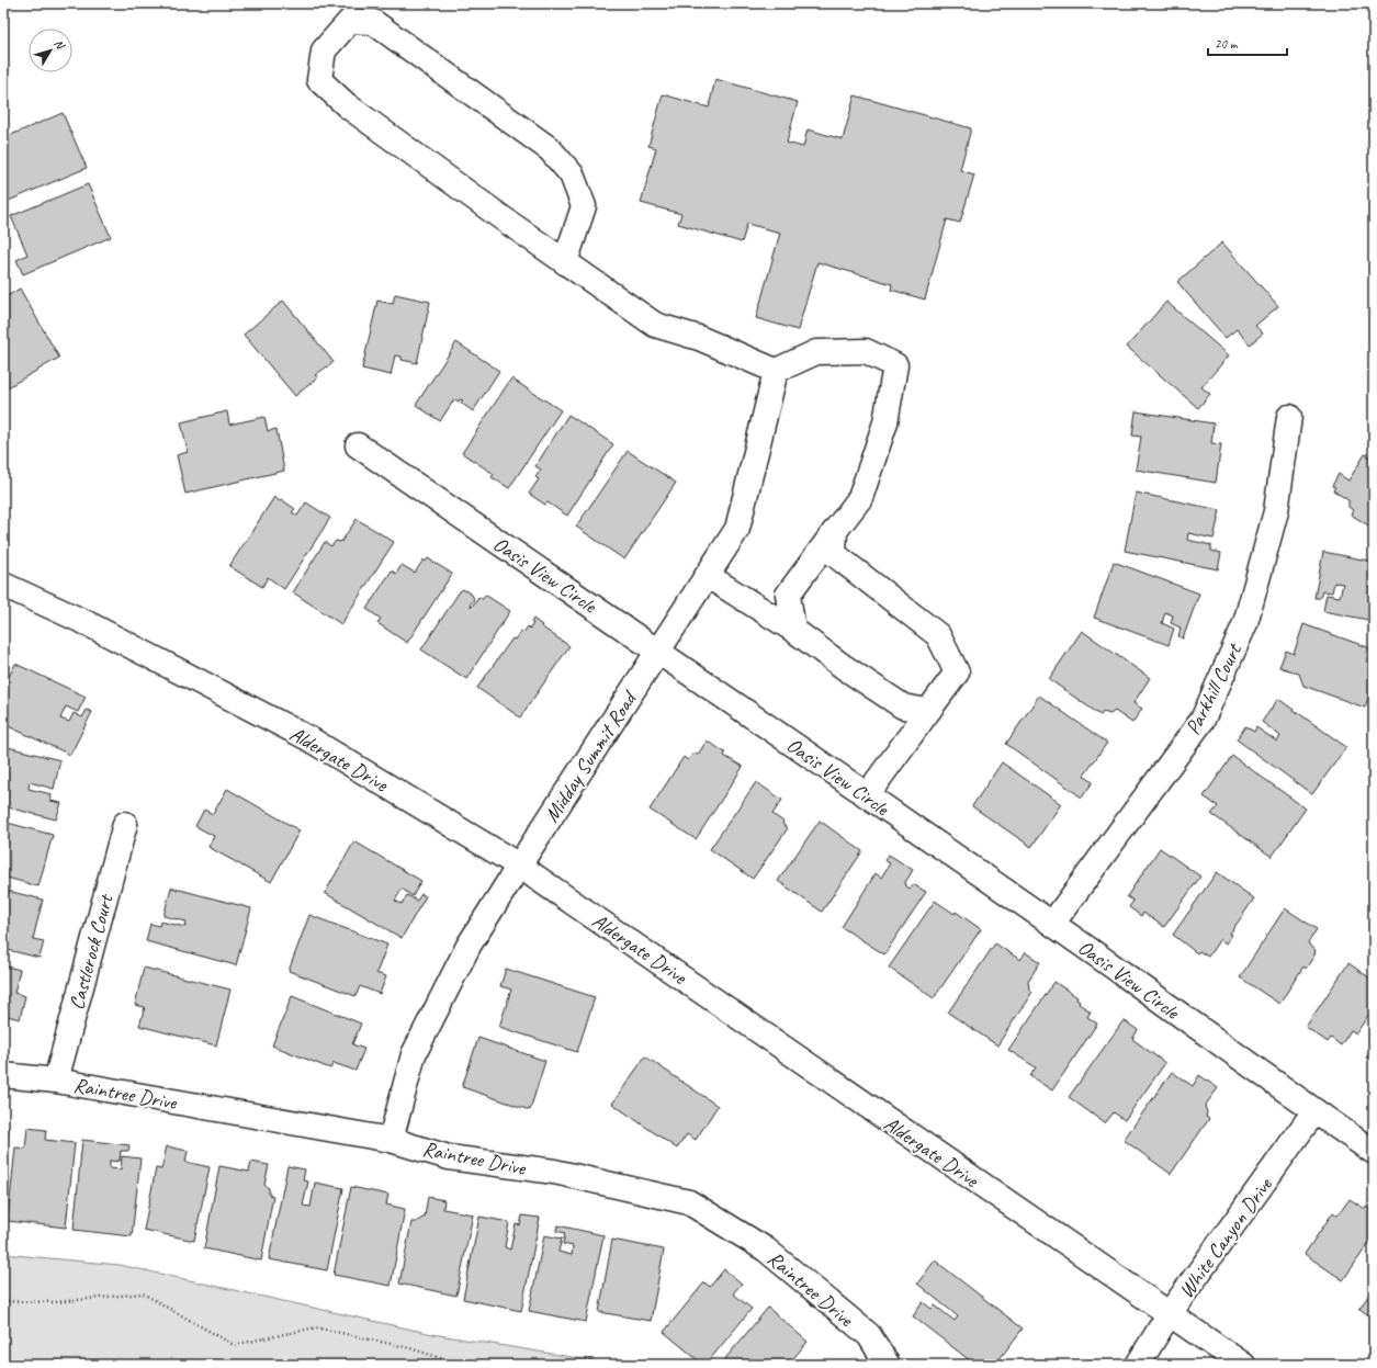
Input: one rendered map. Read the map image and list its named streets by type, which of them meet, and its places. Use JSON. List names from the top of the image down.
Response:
{
  "streets": {
    "street": [
      "Oasis View Circle",
      "Parkhill Court",
      "Midday Summit Road",
      "Aldergate Drive",
      "Castlerock Court",
      "Raintree Drive",
      "White Canyon Drive"
    ]
  },
  "crossings": [
    ["Oasis View Circle", "Parkhill Court"],
    ["Oasis View Circle", "Midday Summit Road"],
    ["Oasis View Circle", "White Canyon Drive"],
    ["Midday Summit Road", "Aldergate Drive"],
    ["Midday Summit Road", "Raintree Drive"],
    ["Aldergate Drive", "White Canyon Drive"],
    ["Castlerock Court", "Raintree Drive"]
  ],
  "scale_bar": "20 m",
  "north": "top right"
}
